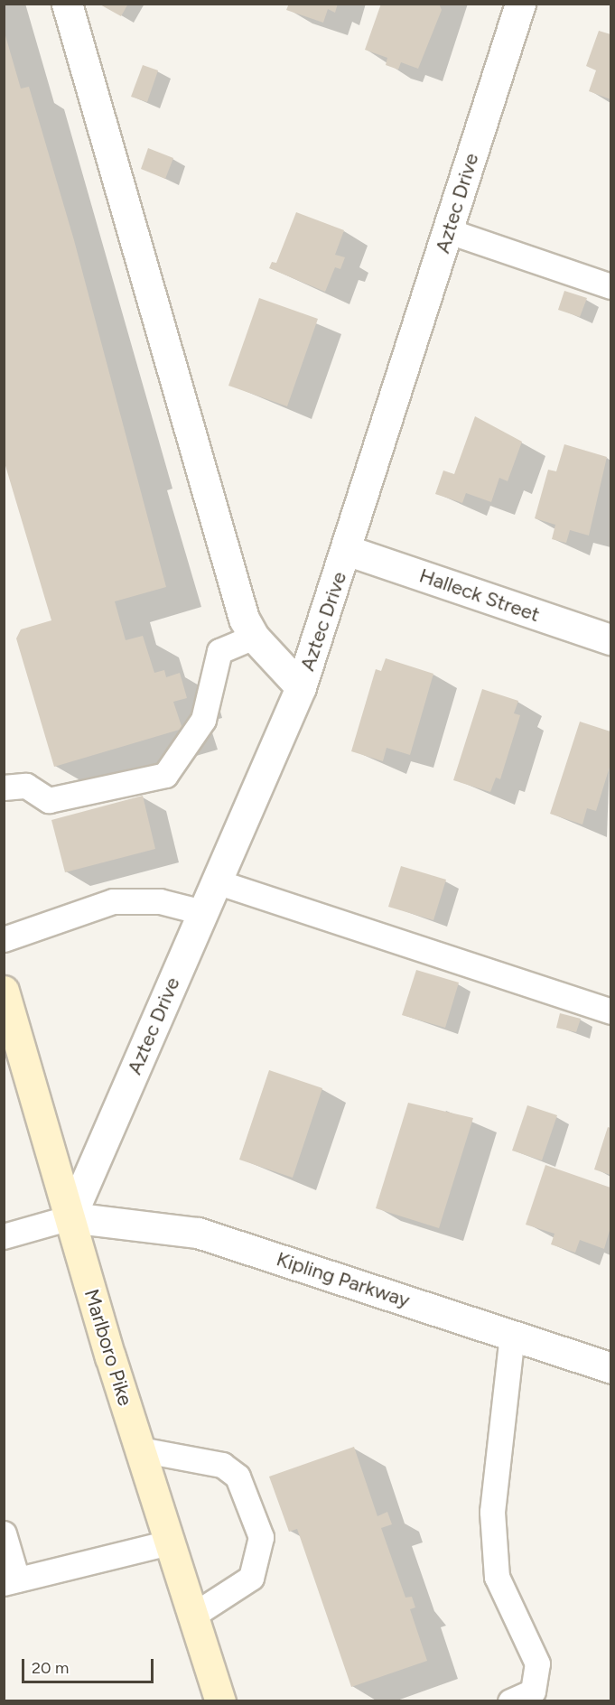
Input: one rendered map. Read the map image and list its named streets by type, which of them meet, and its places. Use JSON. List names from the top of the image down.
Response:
{
  "streets": {
    "main road": ["Marlboro Pike"],
    "street": ["Aztec Drive", "Halleck Street", "Kipling Parkway"]
  },
  "crossings": [
    ["Aztec Drive", "Halleck Street"],
    ["Aztec Drive", "Kipling Parkway"],
    ["Aztec Drive", "Marlboro Pike"],
    ["Kipling Parkway", "Marlboro Pike"]
  ],
  "scale_bar": "20 m"
}
